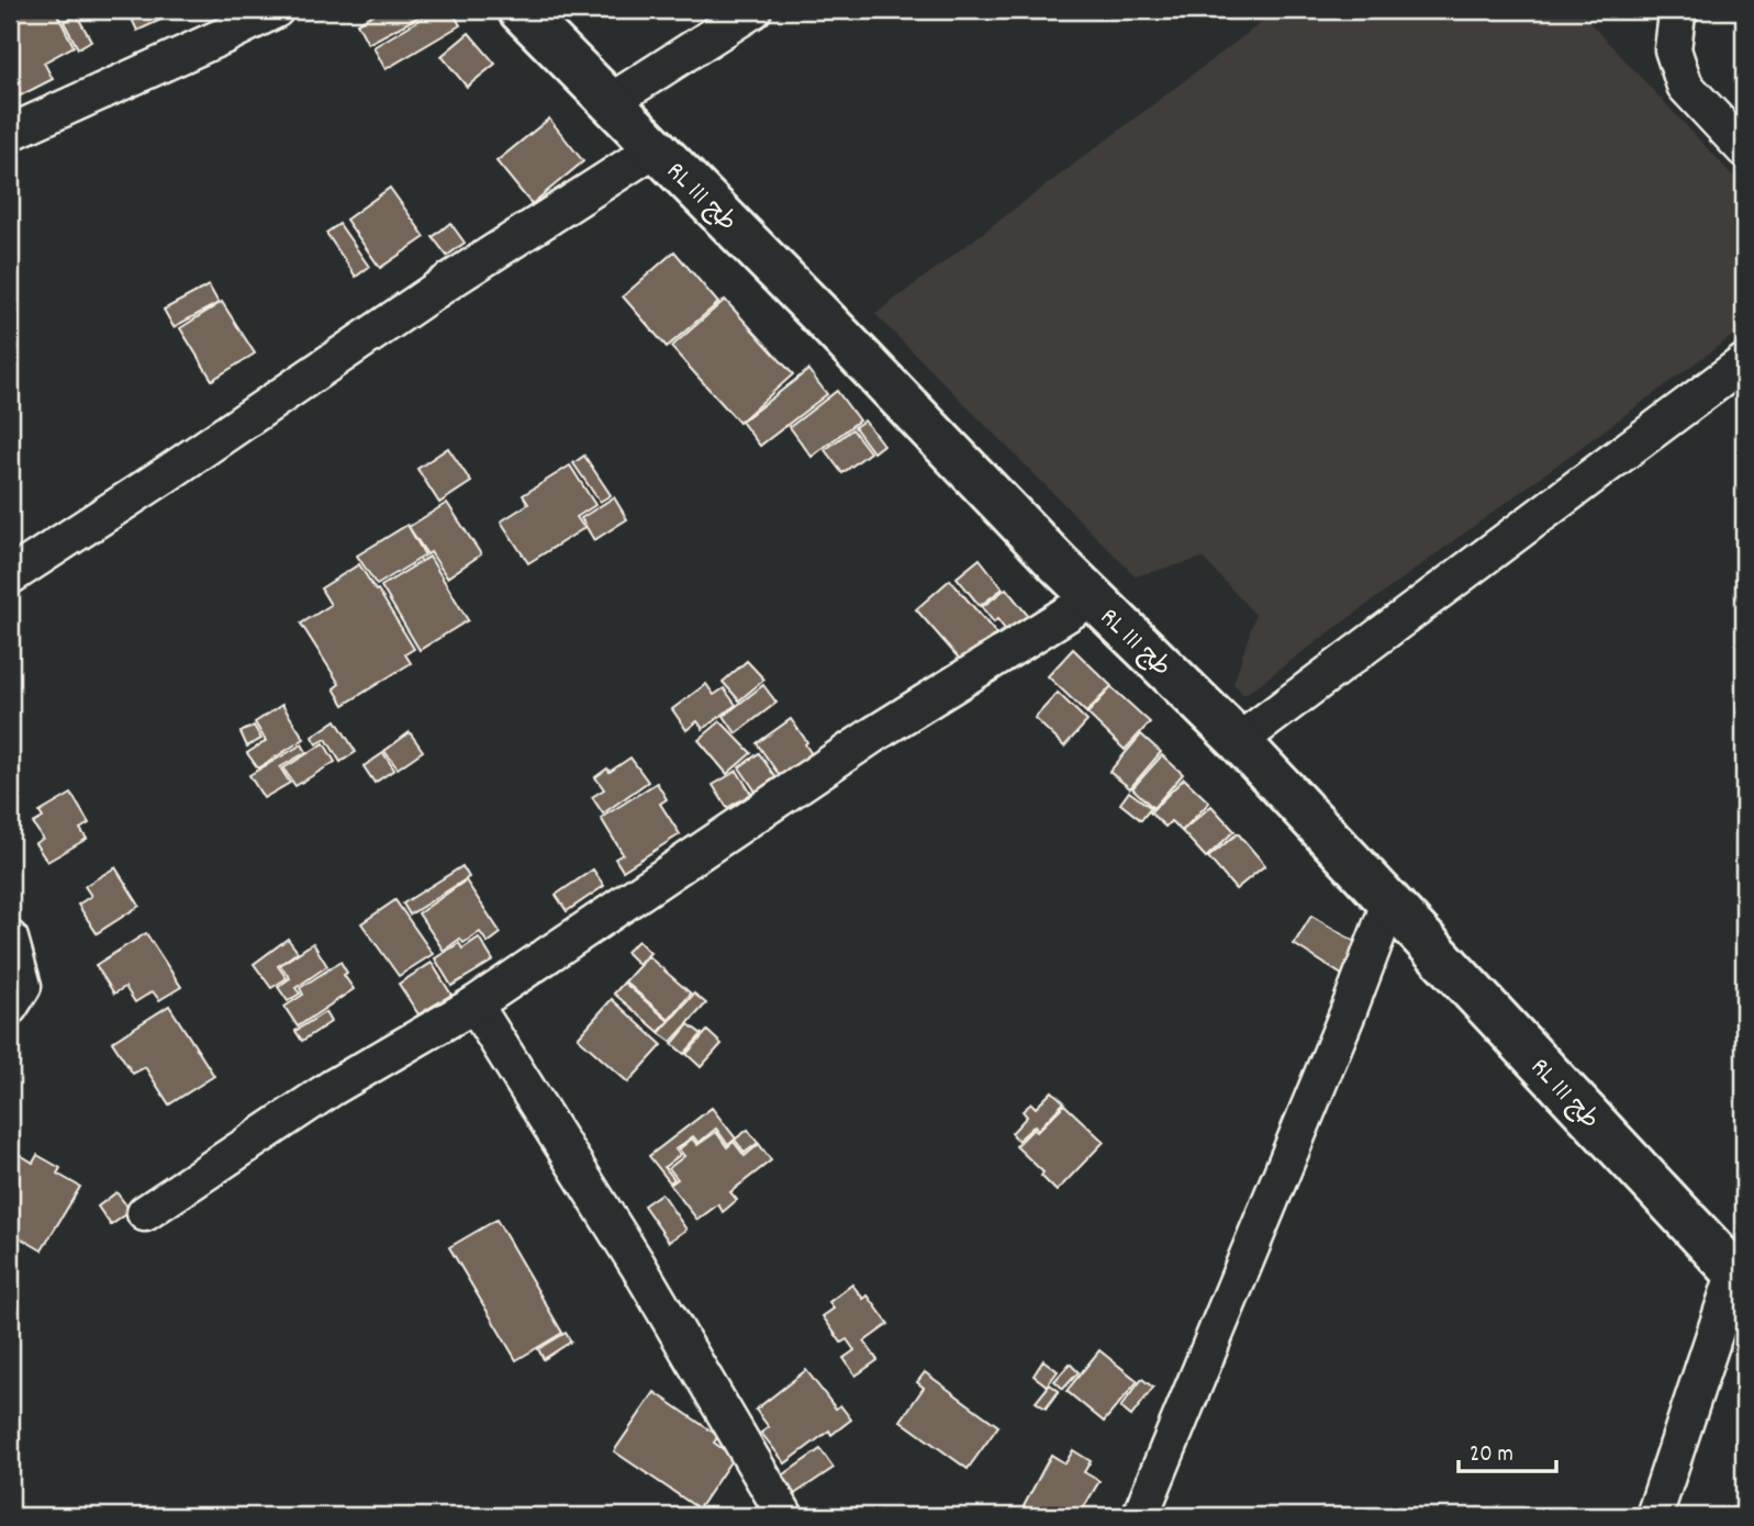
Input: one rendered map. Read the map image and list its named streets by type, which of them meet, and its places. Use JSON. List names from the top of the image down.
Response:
{
  "streets": {
    "street": ["RL طج 111"]
  },
  "scale_bar": "20 m"
}
